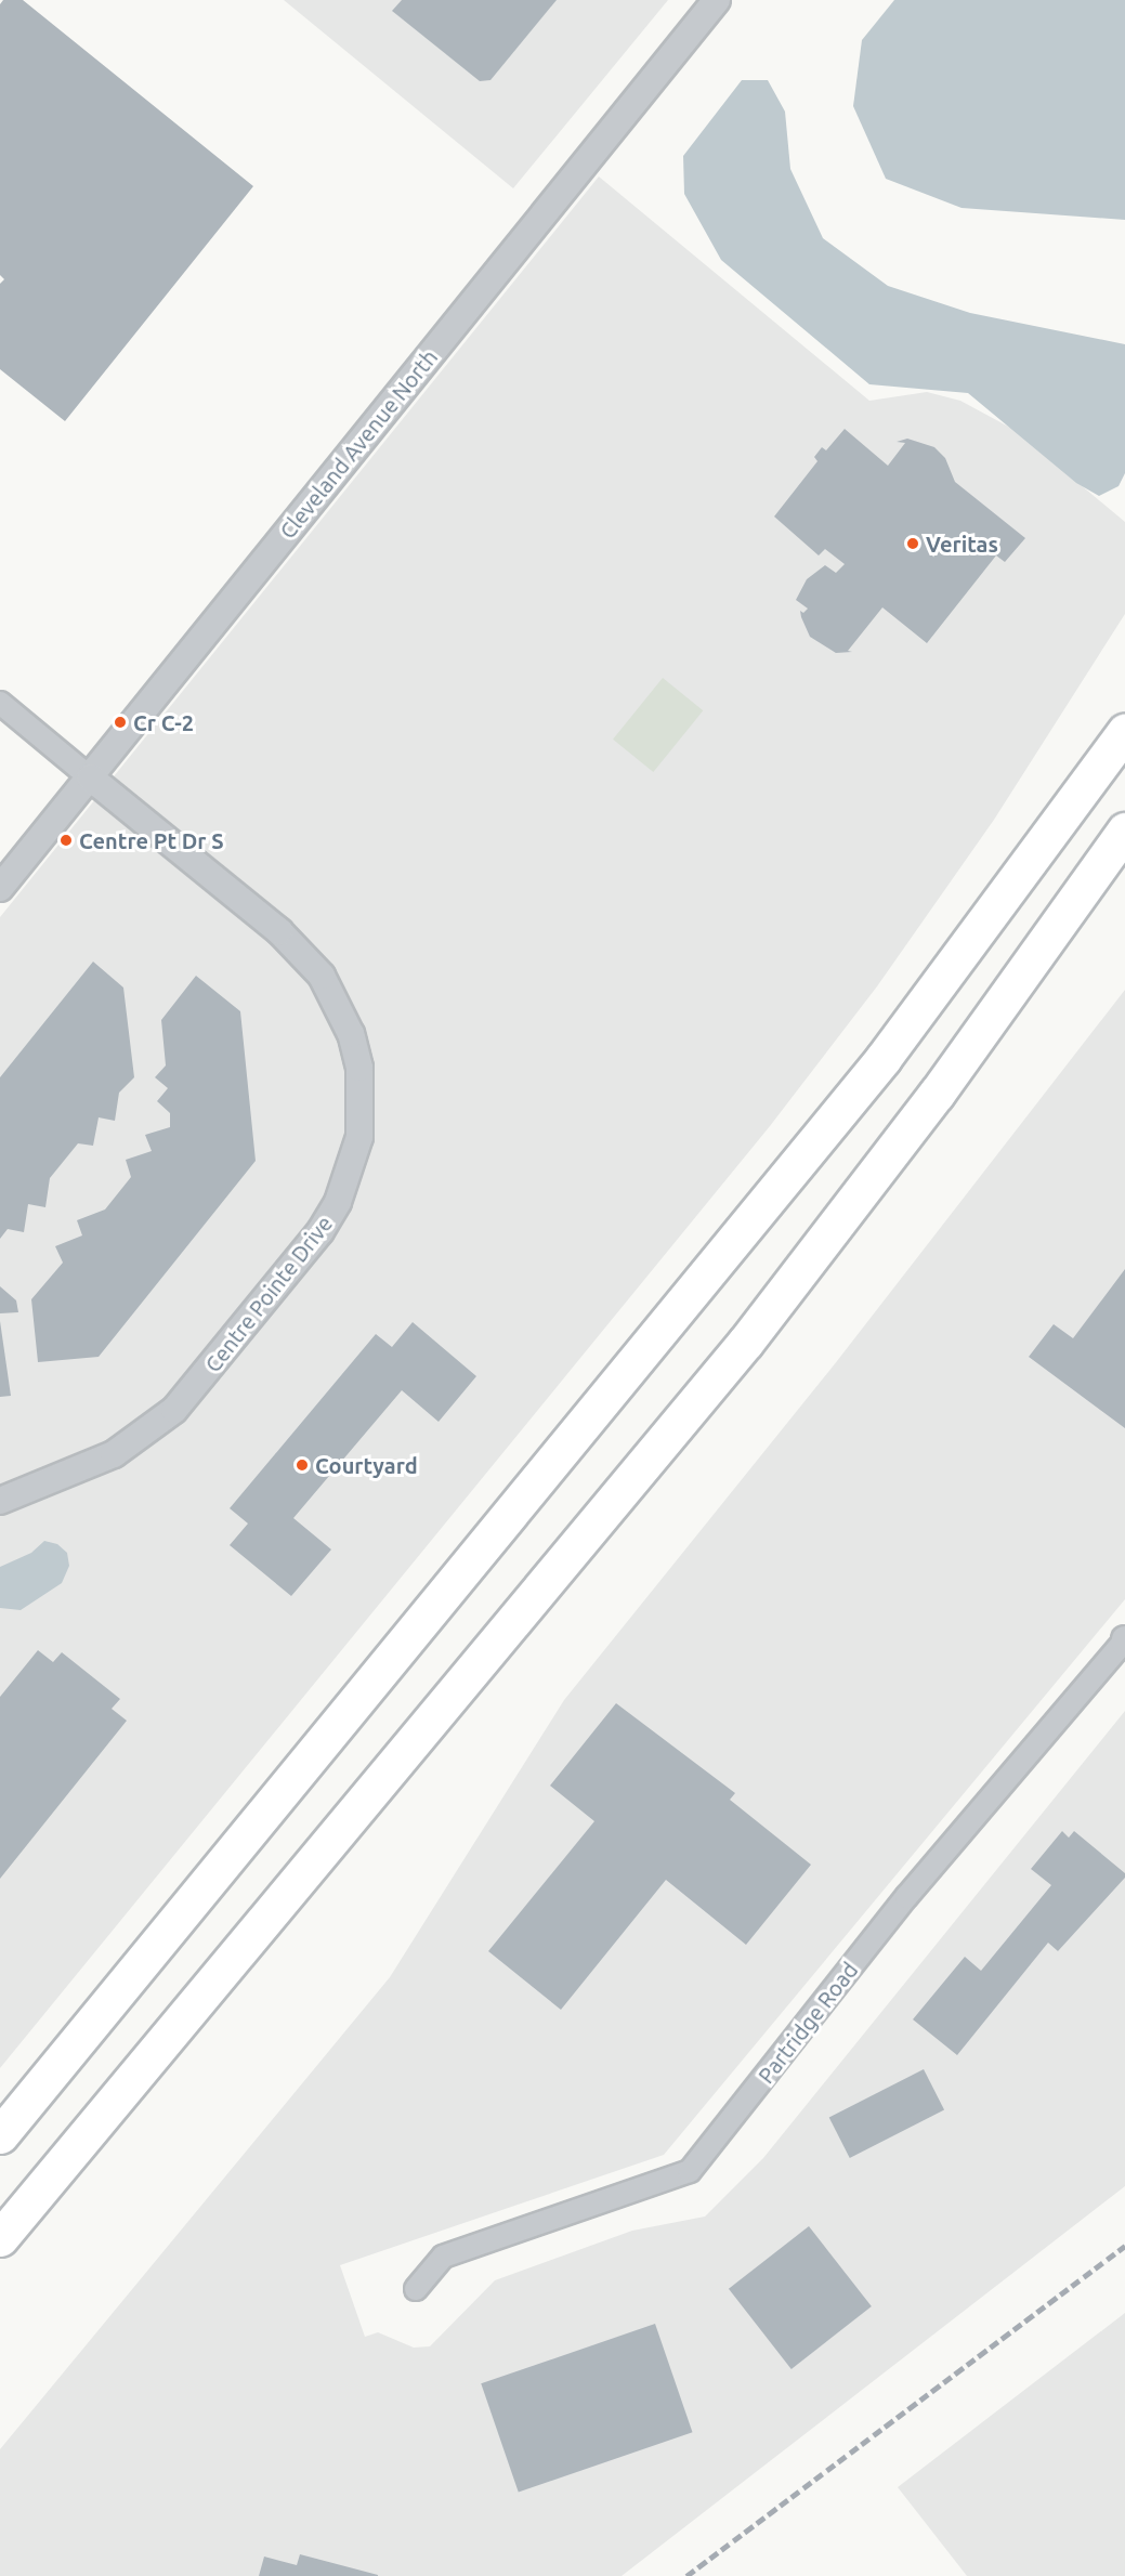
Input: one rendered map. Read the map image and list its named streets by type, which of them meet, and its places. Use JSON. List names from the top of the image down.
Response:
{
  "streets": {
    "street": ["Cleveland Avenue North", "Centre Pointe Drive", "Partridge Road"]
  },
  "crossings": [
    ["Cleveland Avenue North", "Centre Pointe Drive"]
  ],
  "places": [
    "Veritas",
    "Cr C-2",
    "Centre Pt Dr S",
    "Courtyard"
  ]
}
